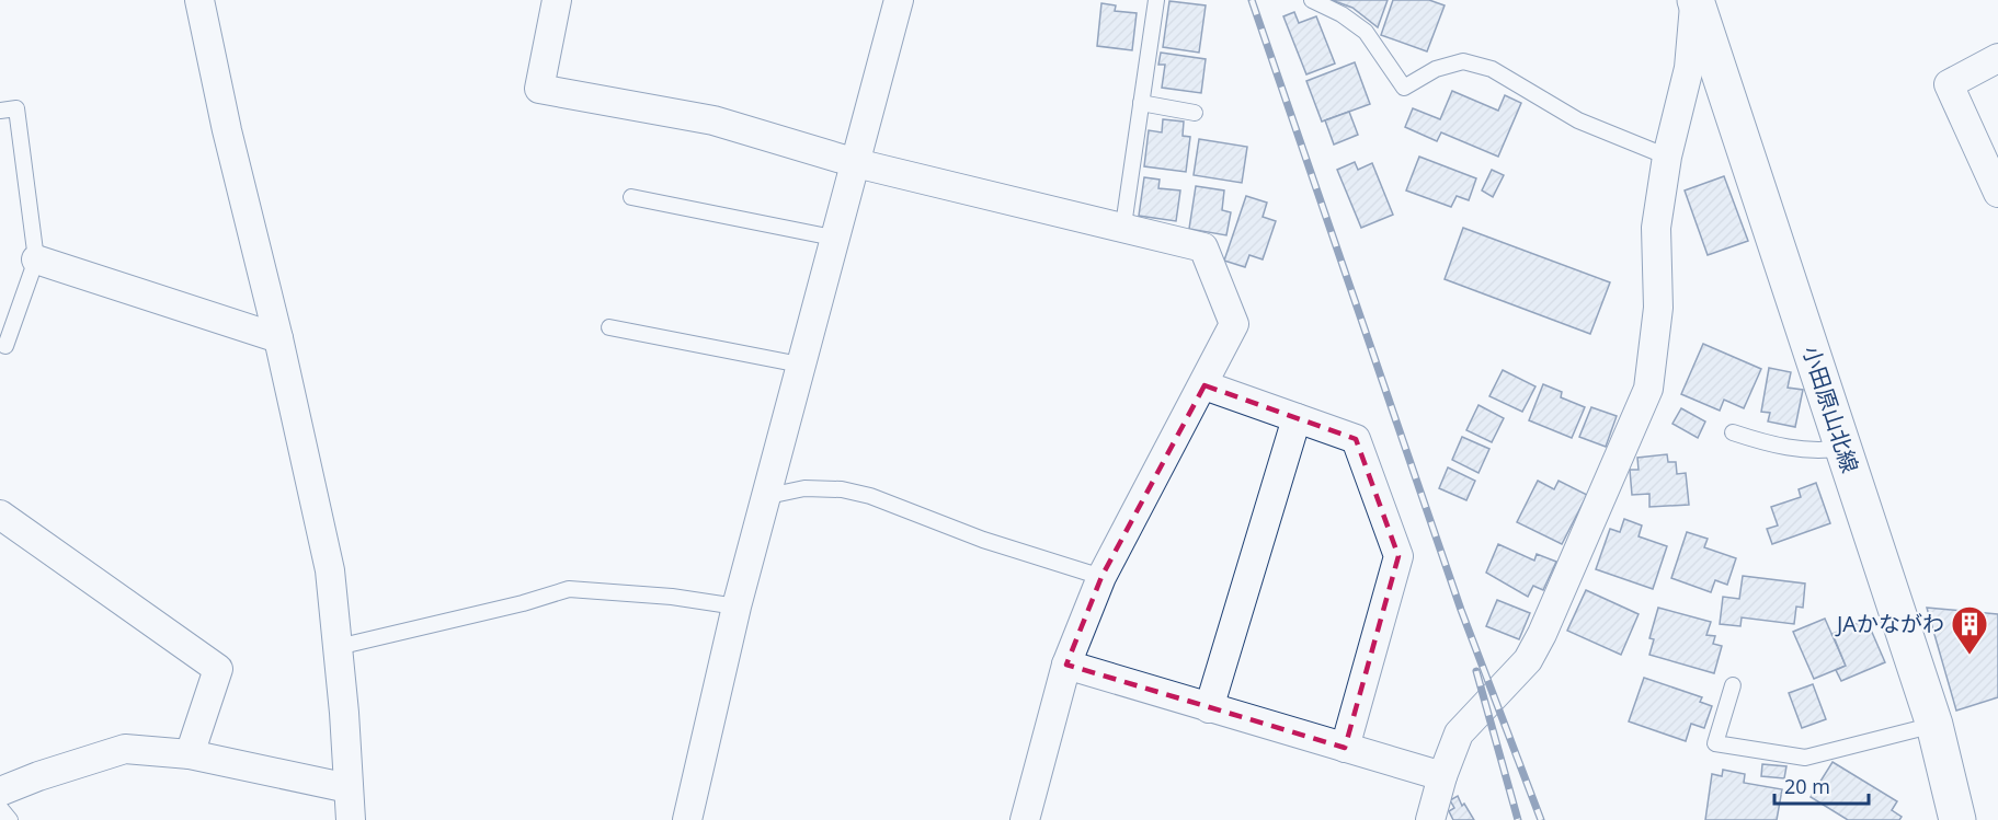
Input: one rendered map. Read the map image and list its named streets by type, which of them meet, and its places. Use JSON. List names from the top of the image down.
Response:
{
  "streets": {
    "main road": ["小田原山北線"]
  },
  "places": {
    "building": ["JAかながわ"]
  },
  "scale_bar": "20 m"
}
